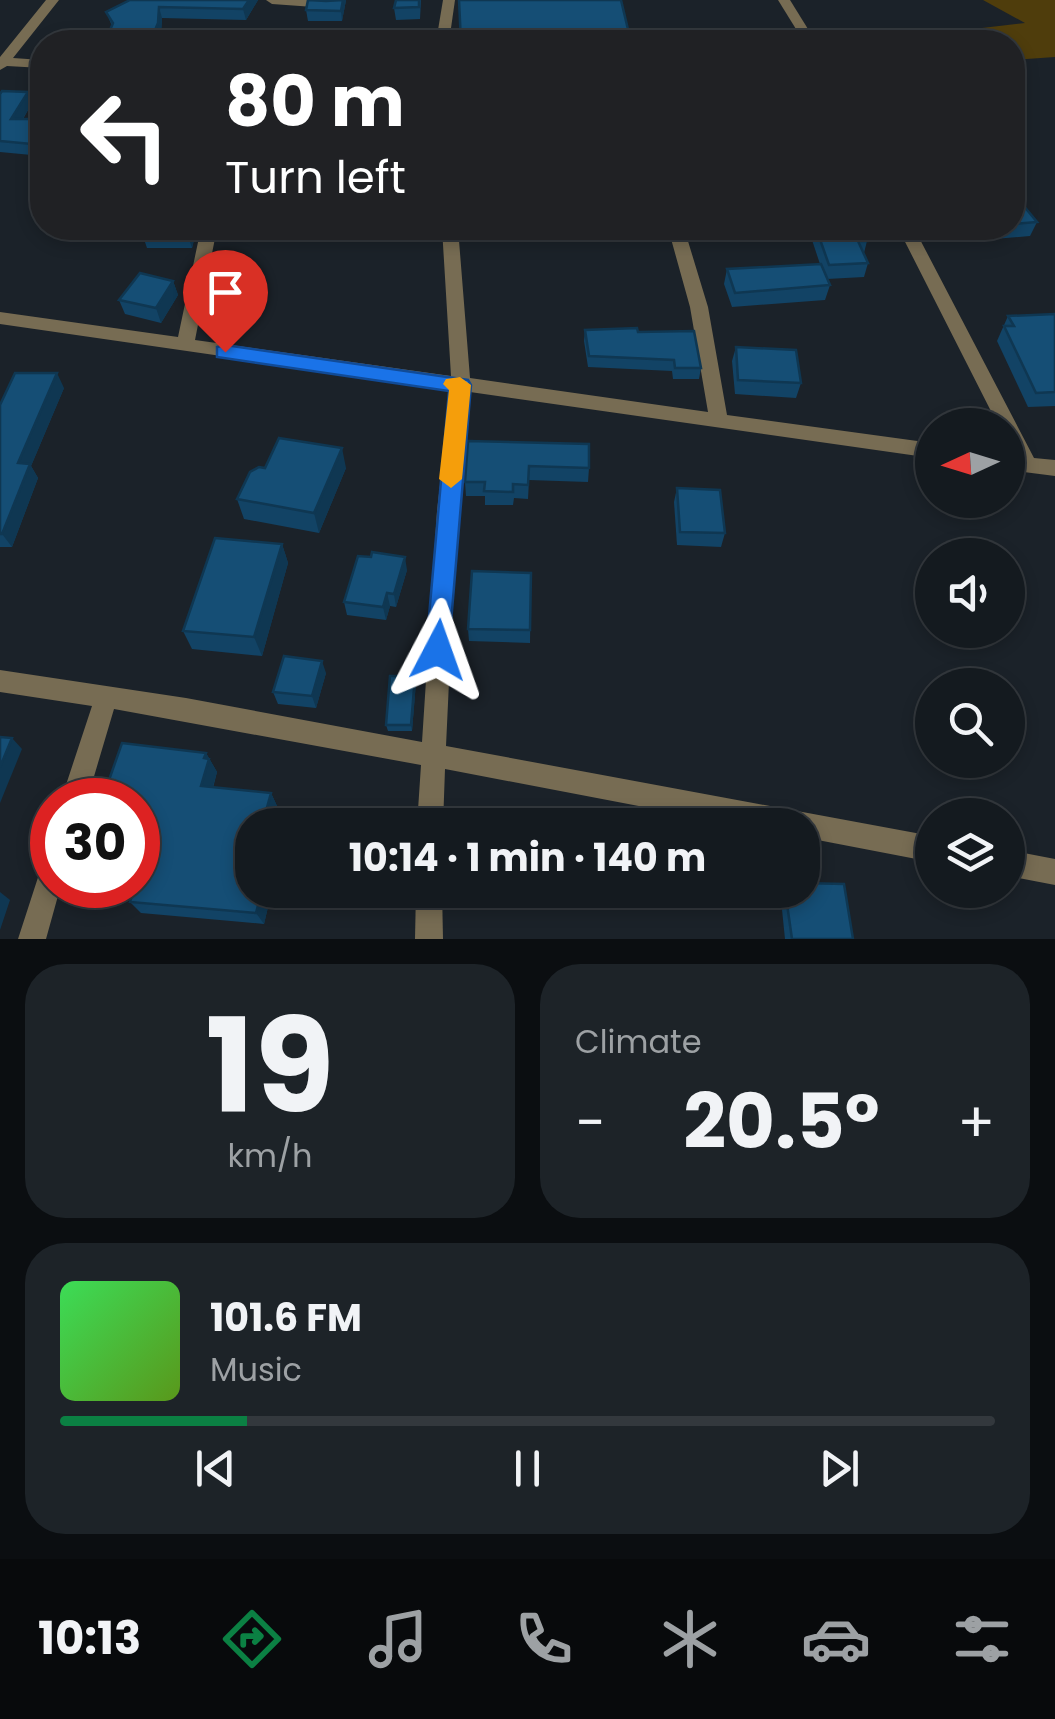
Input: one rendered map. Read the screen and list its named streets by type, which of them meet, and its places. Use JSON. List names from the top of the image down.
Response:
{
  "north": "left",
  "page": {
    "turn": ["80 m", "Turn left"],
    "limit": "30",
    "trip": "10:14 · 1 min · 140 m",
    "tile": [
      ["19", "km/h"],
      "Climate"
    ],
    "heat": ["−", "20.5°", "+"],
    "song": ["101.6 FM", "Music"],
    "tabs": "10:13"
  }
}
